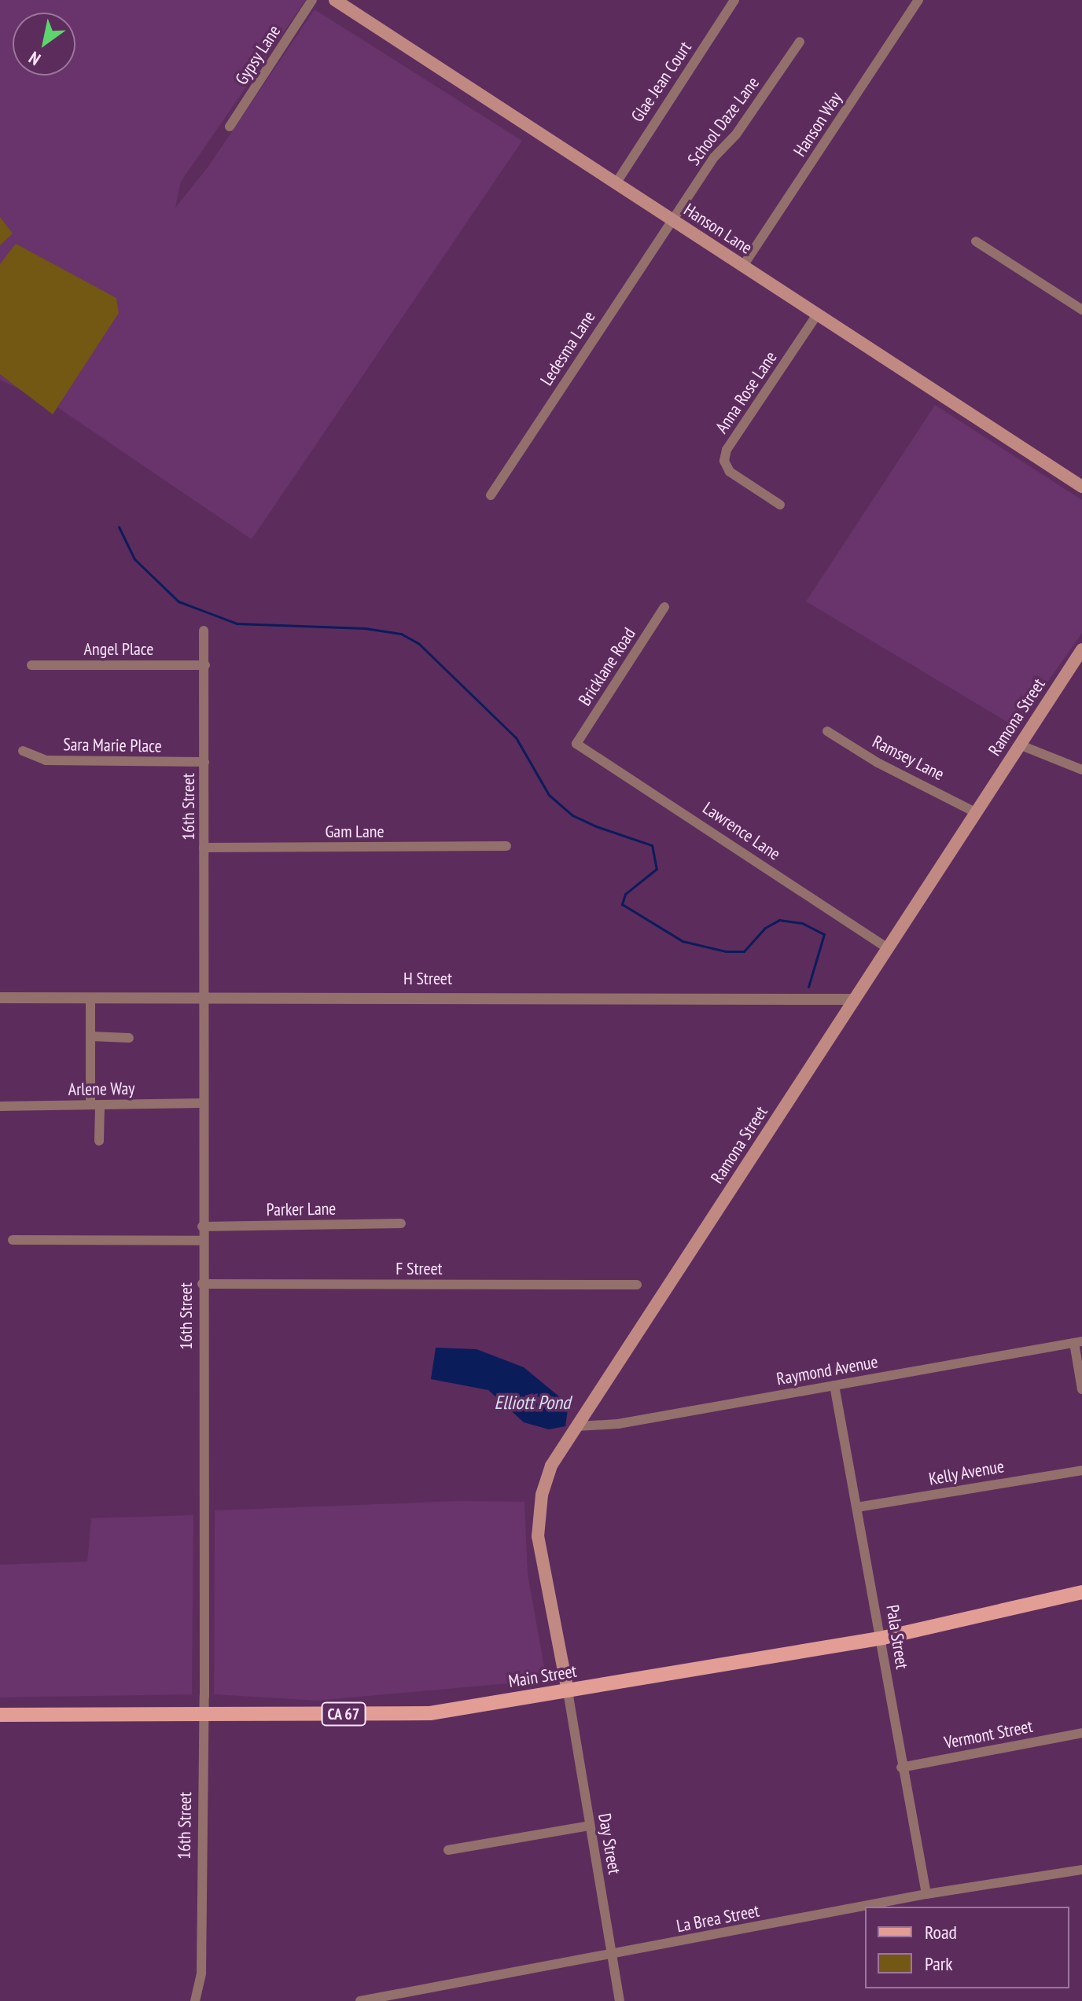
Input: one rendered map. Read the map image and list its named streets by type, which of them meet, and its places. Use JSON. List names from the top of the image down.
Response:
{
  "streets": {
    "main road": [
      "Hanson Lane",
      "Ramona Street",
      "Main Street",
      "CA 67"
    ],
    "street": [
      "Gypsy Lane",
      "Glae Jean Court",
      "School Daze Lane",
      "Hanson Way",
      "Ledesma Lane",
      "Anna Rose Lane",
      "Angel Place",
      "Bricklane Road",
      "Sara Marie Place",
      "Ramsey Lane",
      "16th Street",
      "Lawrence Lane",
      "Gam Lane",
      "H Street",
      "Arlene Way",
      "Parker Lane",
      "F Street",
      "Raymond Avenue",
      "Kelly Avenue",
      "Pala Street",
      "Vermont Street",
      "Day Street",
      "La Brea Street"
    ]
  },
  "crossings": [
    ["Glae Jean Court", "Hanson Lane"],
    ["School Daze Lane", "Hanson Lane"],
    ["School Daze Lane", "Ledesma Lane"],
    ["Hanson Way", "Hanson Lane"],
    ["Hanson Lane", "Ledesma Lane"],
    ["Hanson Lane", "Anna Rose Lane"],
    ["Angel Place", "16th Street"],
    ["Bricklane Road", "Lawrence Lane"],
    ["Ramona Street", "Ramsey Lane"],
    ["Ramona Street", "Lawrence Lane"],
    ["Ramona Street", "H Street"],
    ["Ramona Street", "Raymond Avenue"],
    ["Ramona Street", "Main Street"],
    ["Ramona Street", "Day Street"],
    ["Sara Marie Place", "16th Street"],
    ["16th Street", "Gam Lane"],
    ["16th Street", "H Street"],
    ["16th Street", "Arlene Way"],
    ["16th Street", "Parker Lane"],
    ["16th Street", "F Street"],
    ["16th Street", "Main Street"],
    ["Raymond Avenue", "Pala Street"],
    ["Kelly Avenue", "Pala Street"],
    ["Pala Street", "Main Street"],
    ["Pala Street", "Vermont Street"],
    ["Pala Street", "La Brea Street"],
    ["Main Street", "Day Street"],
    ["Day Street", "La Brea Street"]
  ],
  "water": ["Elliott Pond"],
  "legend": ["Road", "Park"],
  "north": "bottom left"
}
